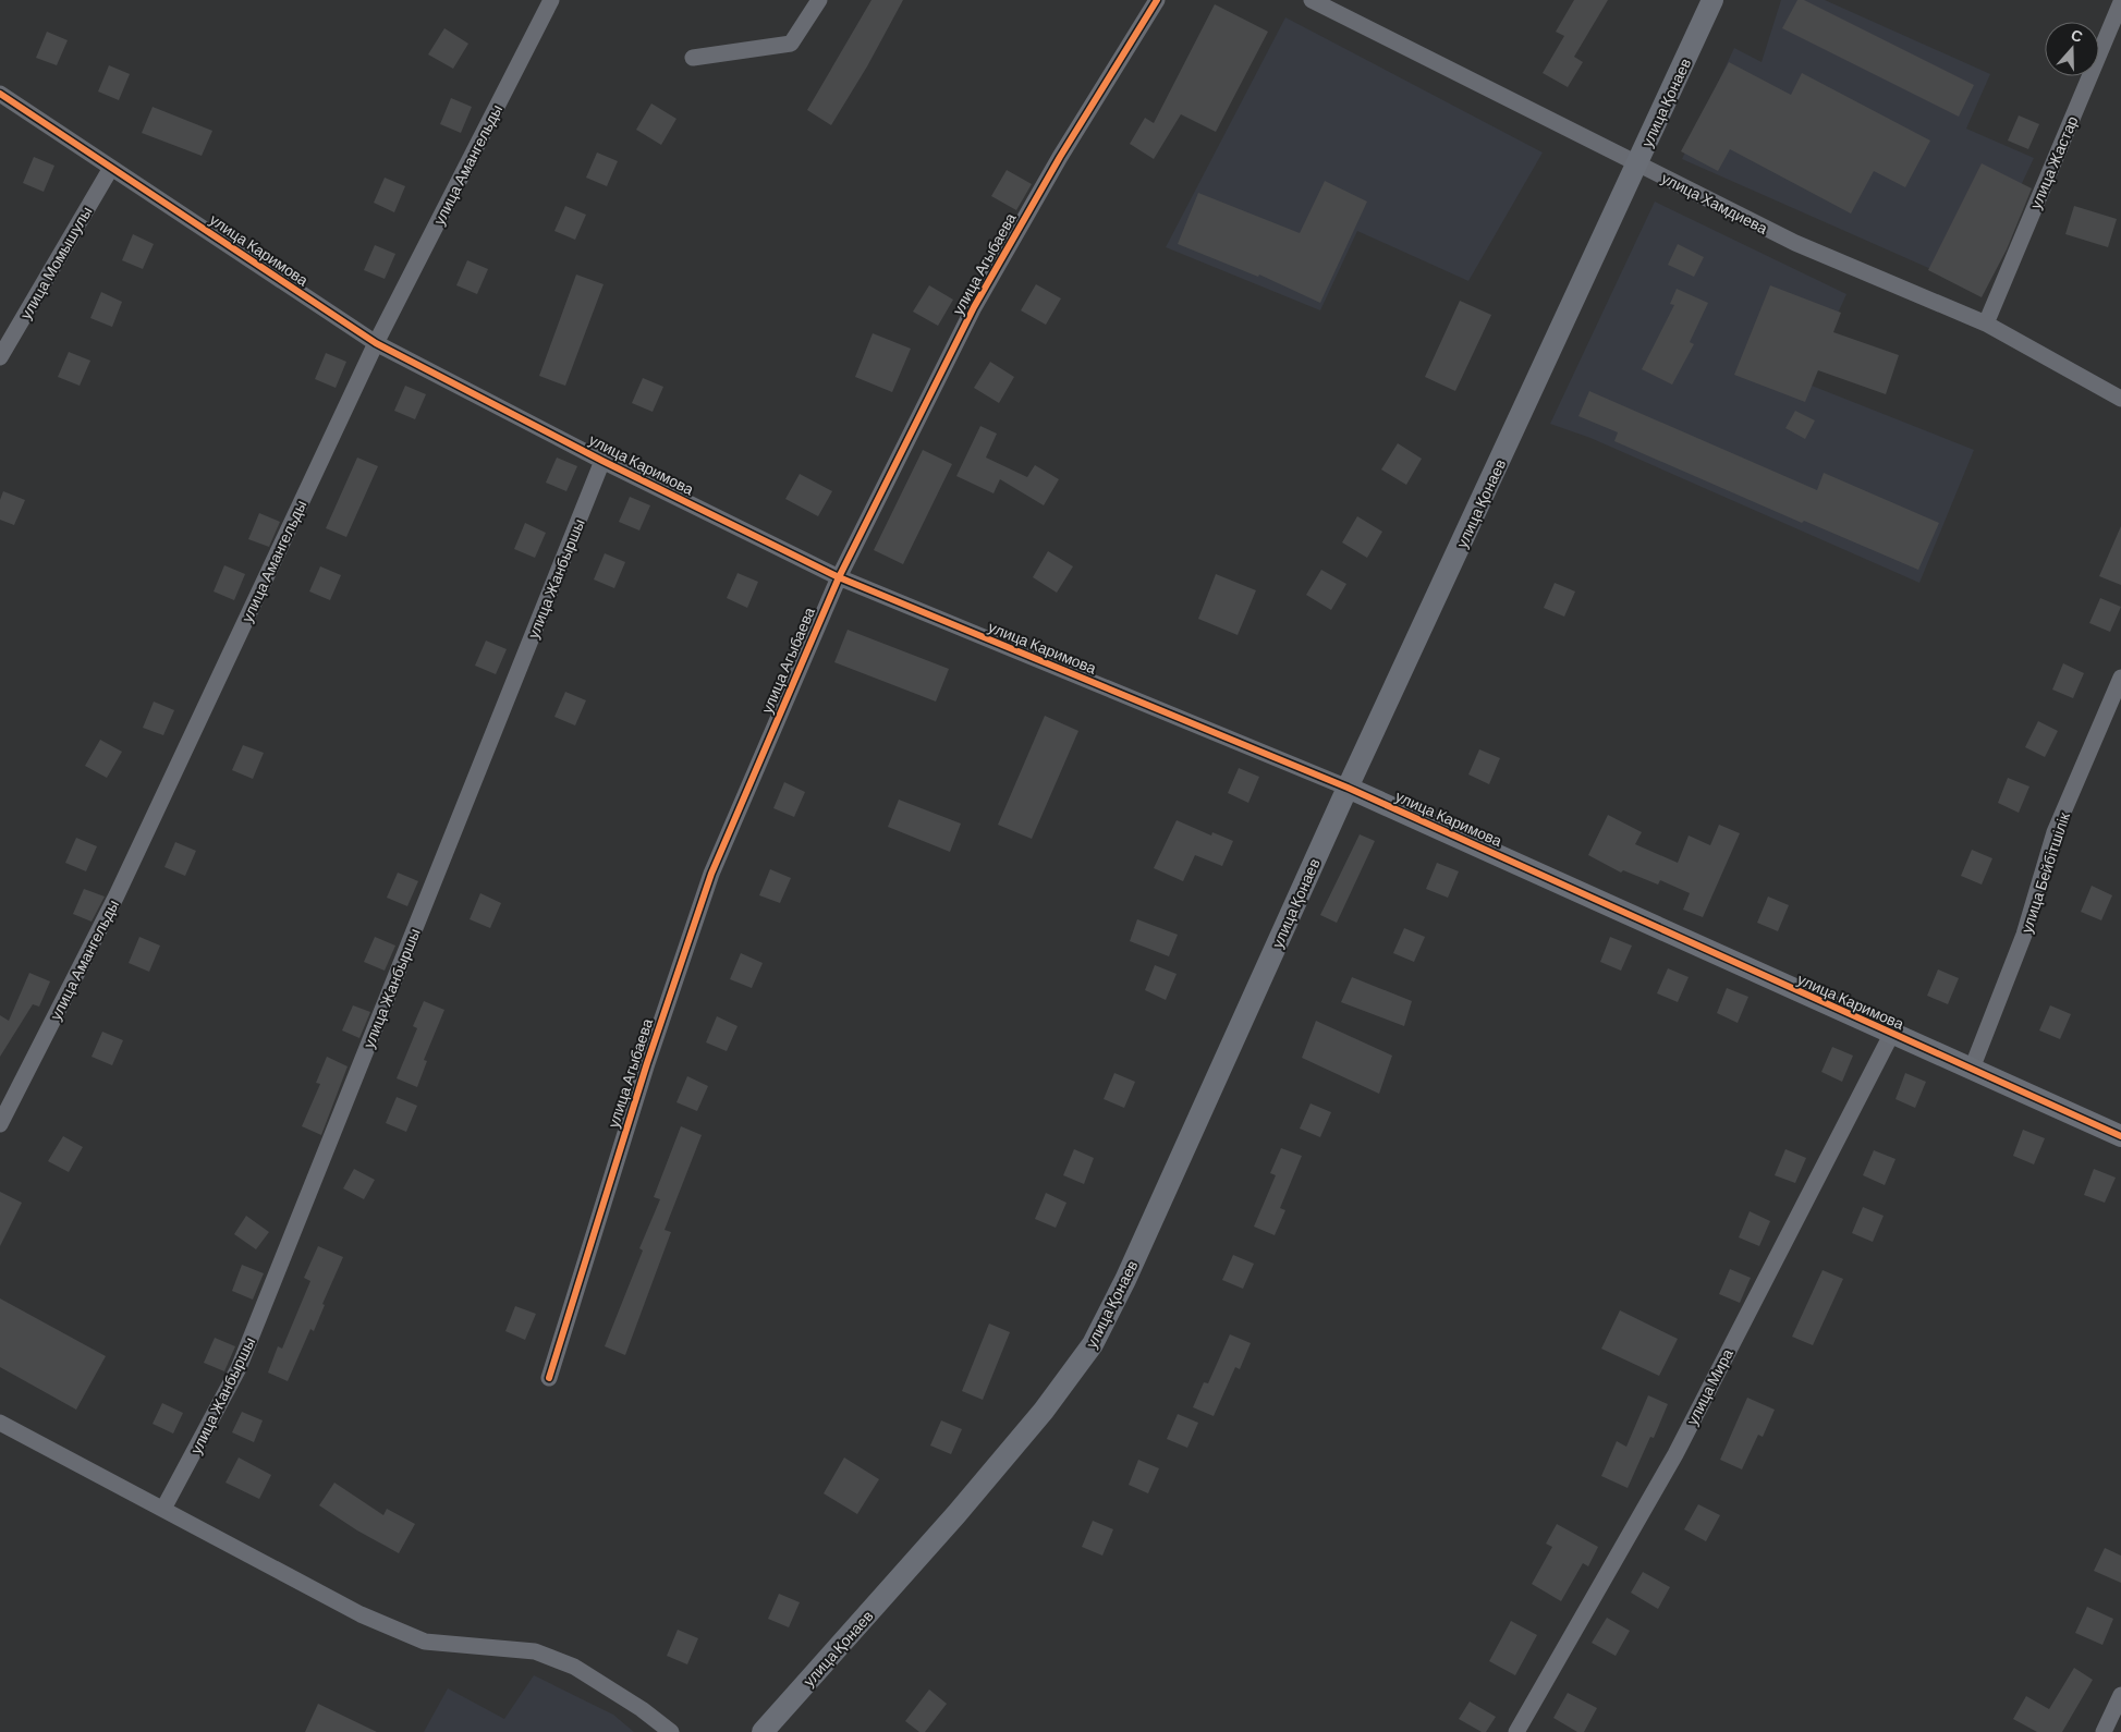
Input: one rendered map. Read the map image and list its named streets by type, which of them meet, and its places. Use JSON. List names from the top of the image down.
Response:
{
  "streets": {
    "main road": ["улица Қонаев", "улица Каримова"],
    "street": [
      "улица Жастар",
      "улица Амангельды",
      "улица Хамдиева",
      "улица Момышулы",
      "улица Агыбаева",
      "улица Жанбыршы",
      "улица Бейбітшілік",
      "улица Мира"
    ]
  },
  "crossings": [
    ["улица Қонаев", "улица Хамдиева"],
    ["улица Қонаев", "улица Каримова"],
    ["улица Жастар", "улица Хамдиева"],
    ["улица Амангельды", "улица Каримова"],
    ["улица Каримова", "улица Момышулы"],
    ["улица Каримова", "улица Агыбаева"],
    ["улица Каримова", "улица Жанбыршы"],
    ["улица Каримова", "улица Бейбітшілік"],
    ["улица Каримова", "улица Мира"]
  ],
  "north": "top"
}
